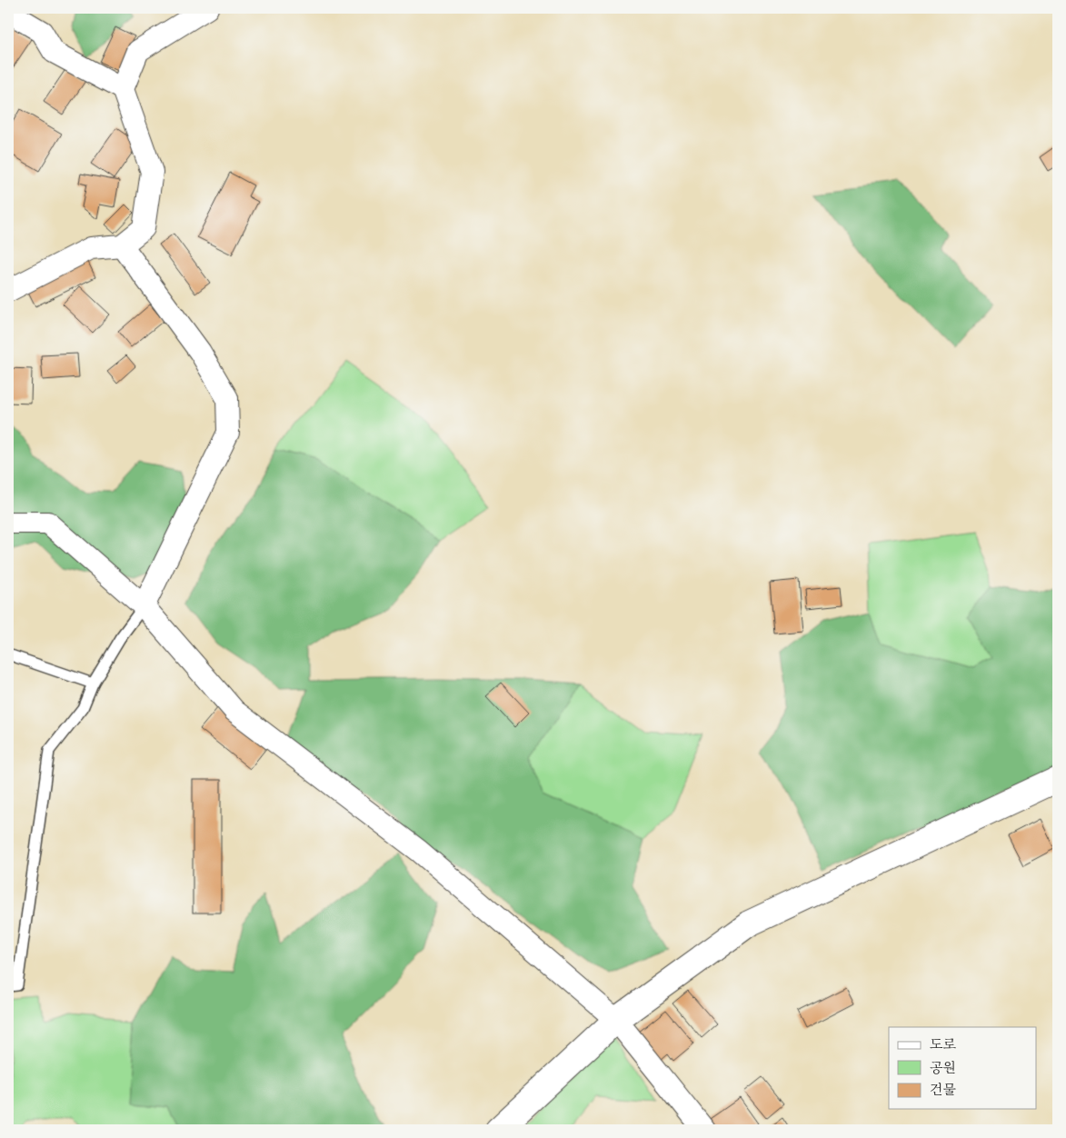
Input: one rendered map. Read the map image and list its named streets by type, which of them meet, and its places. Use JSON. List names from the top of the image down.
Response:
{
  "legend": ["도로", "공원", "건물"]
}
